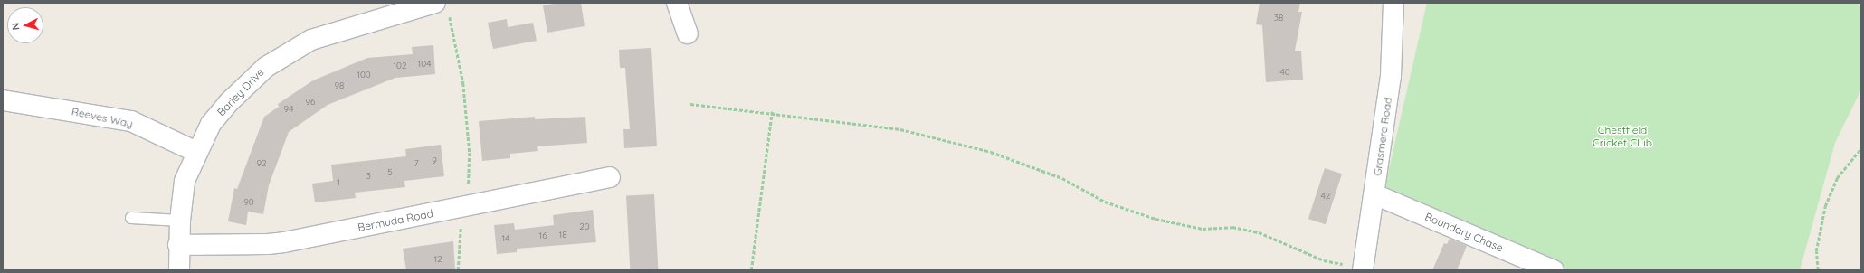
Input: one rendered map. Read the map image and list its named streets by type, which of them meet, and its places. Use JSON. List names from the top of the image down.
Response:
{
  "streets": {
    "street": [
      "Barley Drive",
      "Reeves Way",
      "Grasmere Road",
      "Bermuda Road",
      "Boundary Chase"
    ]
  },
  "crossings": [
    ["Barley Drive", "Reeves Way"],
    ["Barley Drive", "Bermuda Road"],
    ["Grasmere Road", "Boundary Chase"]
  ],
  "parks": ["Chestfield Cricket Club"],
  "house_numbers": [
    "38",
    "104",
    "102",
    "40",
    "100",
    "98",
    "96",
    "94",
    "9",
    "92",
    "7",
    "5",
    "3",
    "1",
    "42",
    "90",
    "20",
    "18",
    "16",
    "14",
    "12"
  ],
  "north": "left"
}
